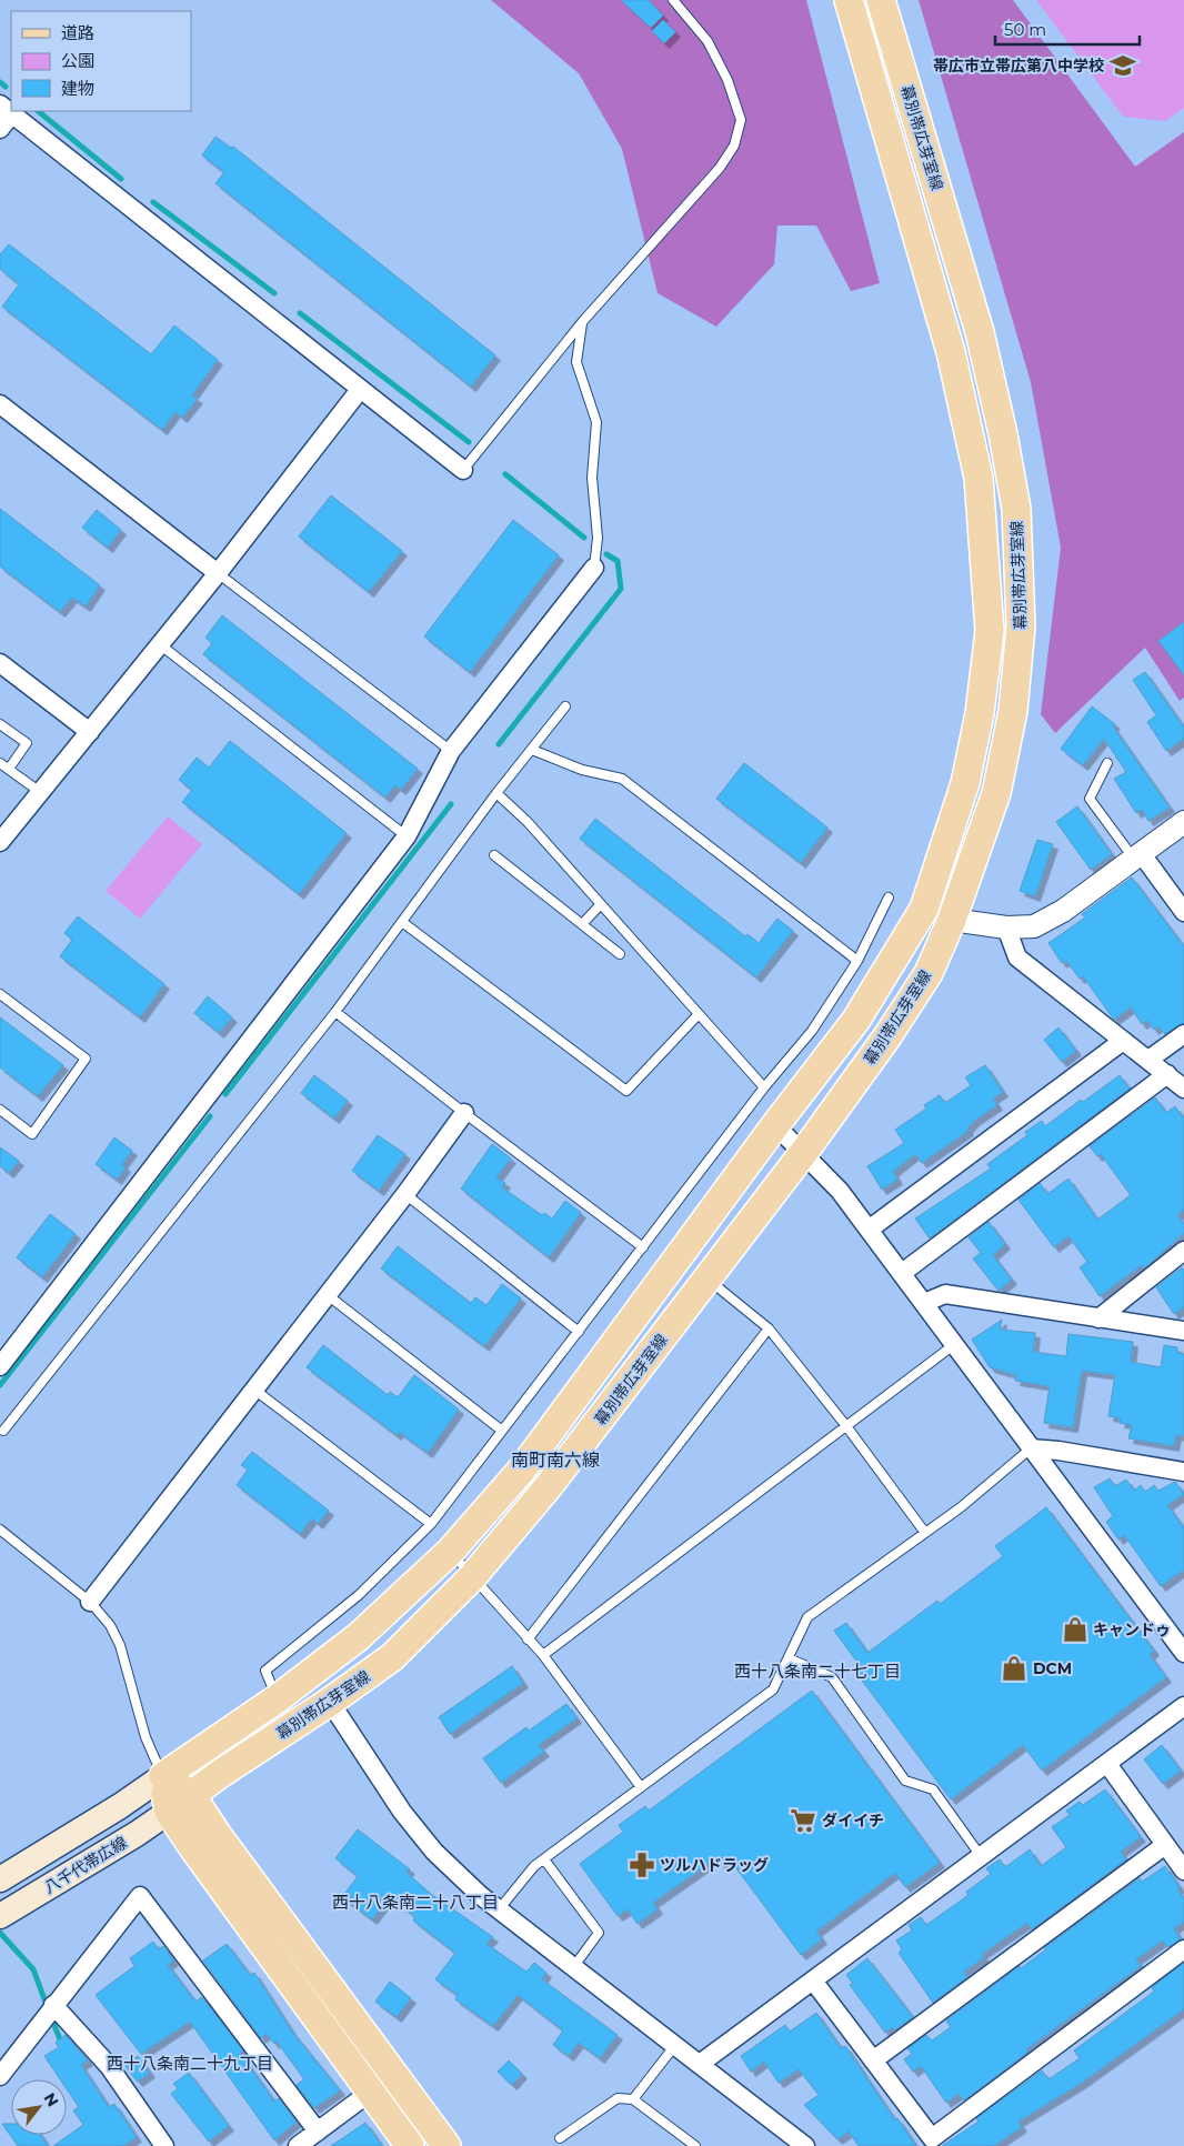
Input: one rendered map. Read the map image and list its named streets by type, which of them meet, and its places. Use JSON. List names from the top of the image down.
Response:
{
  "streets": {
    "main road": ["幕別帯広芽室線", "八千代帯広線"]
  },
  "crossings": [
    ["幕別帯広芽室線", "八千代帯広線"]
  ],
  "districts": [
    "南町南六線",
    "西十八条南二十七丁目",
    "西十八条南二十八丁目",
    "西十八条南二十九丁目"
  ],
  "places": {
    "school or university": ["帯広市立帯広第八中学校"],
    "shop": ["キャンドゥ", "DCM"],
    "supermarket": ["ダイイチ"],
    "pharmacy": ["ツルハドラッグ"]
  },
  "legend": ["道路", "公園", "建物"],
  "scale_bar": "50 m",
  "north": "top right"
}
